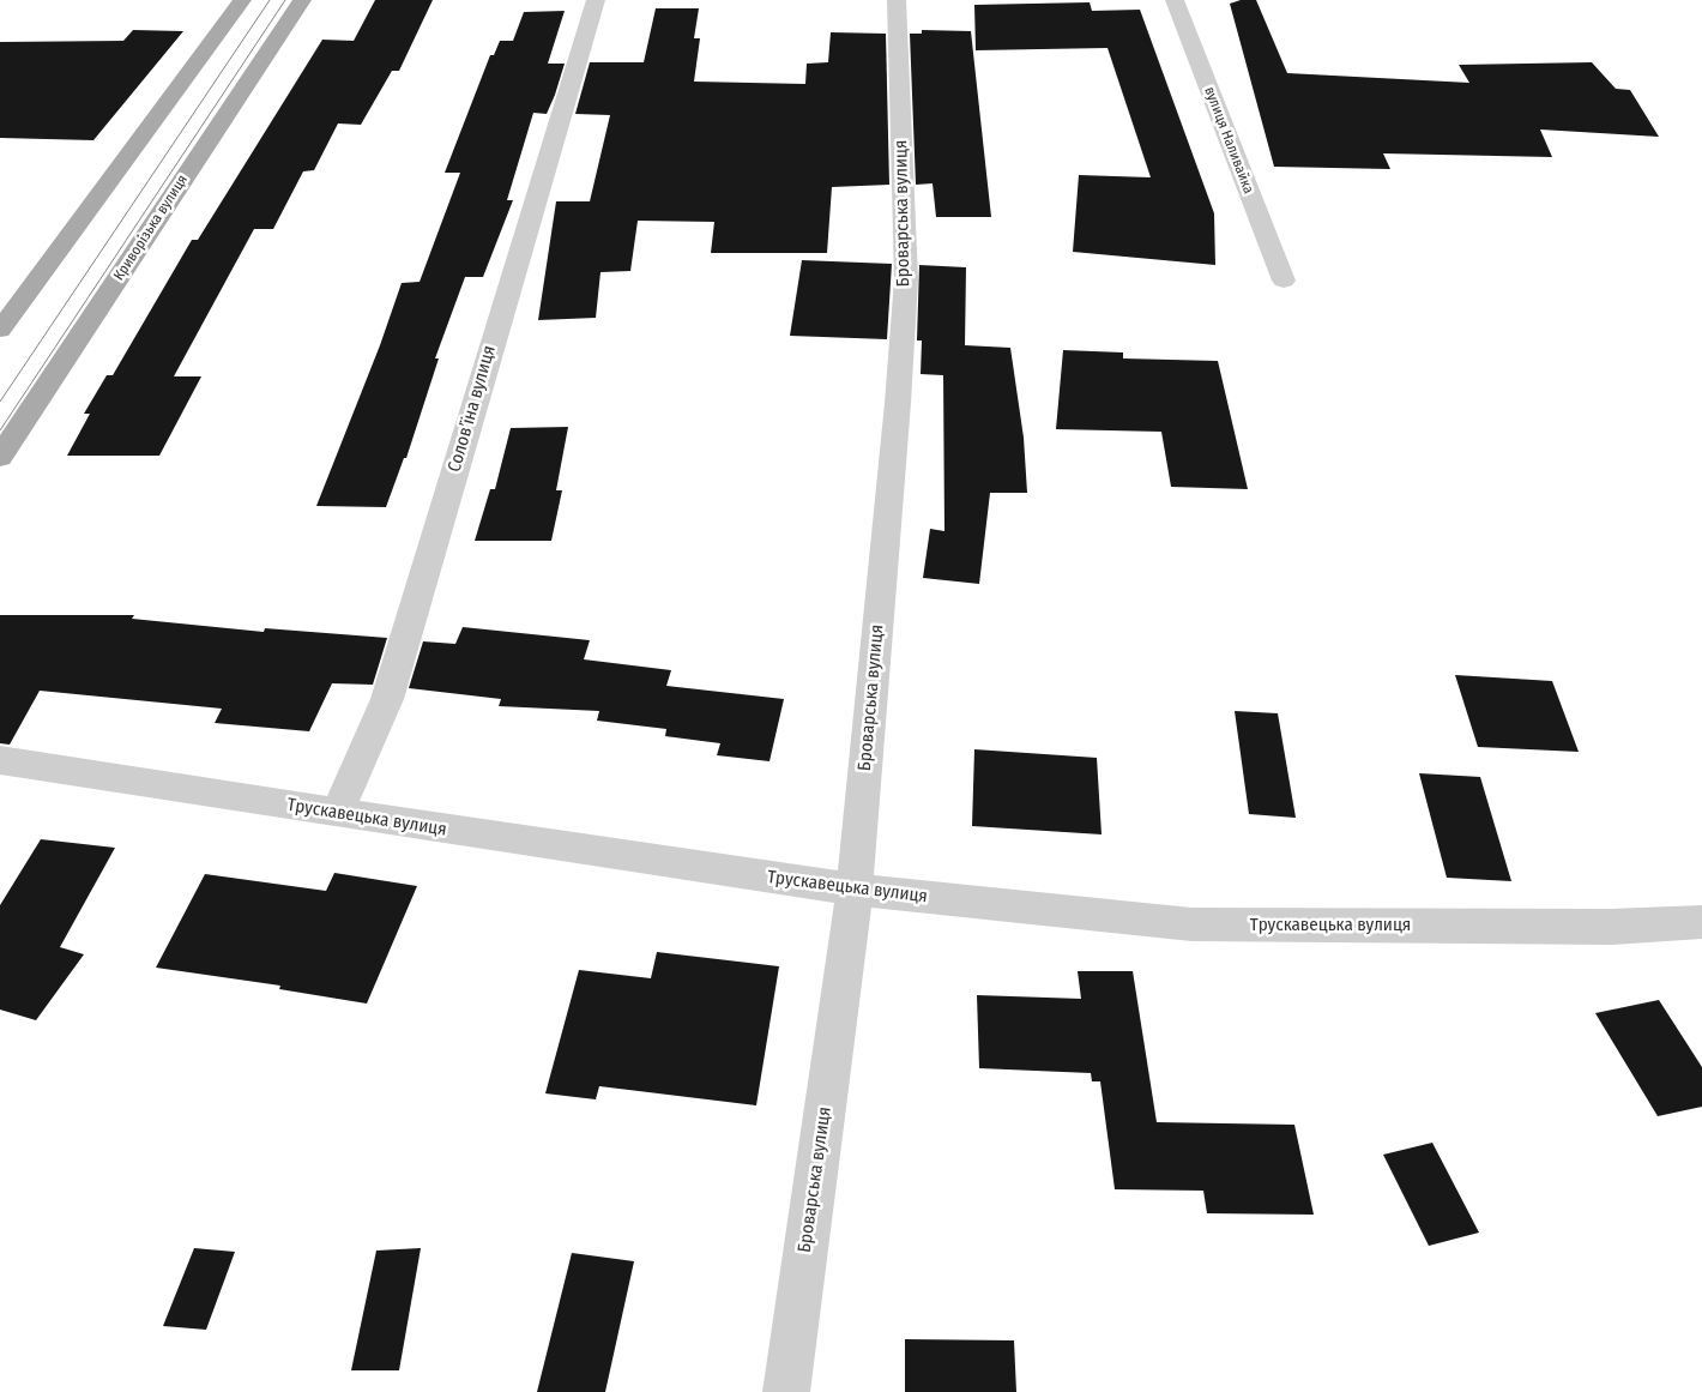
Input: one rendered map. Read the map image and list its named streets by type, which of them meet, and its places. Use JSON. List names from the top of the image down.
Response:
{
  "streets": {
    "main road": ["Криворізька вулиця"],
    "street": [
      "вулиця Наливайка",
      "Броварська вулиця",
      "Соловʼїна вулиця",
      "Трускавецька вулиця"
    ]
  },
  "crossings": [
    ["Броварська вулиця", "Трускавецька вулиця"],
    ["Соловʼїна вулиця", "Трускавецька вулиця"]
  ]
}
